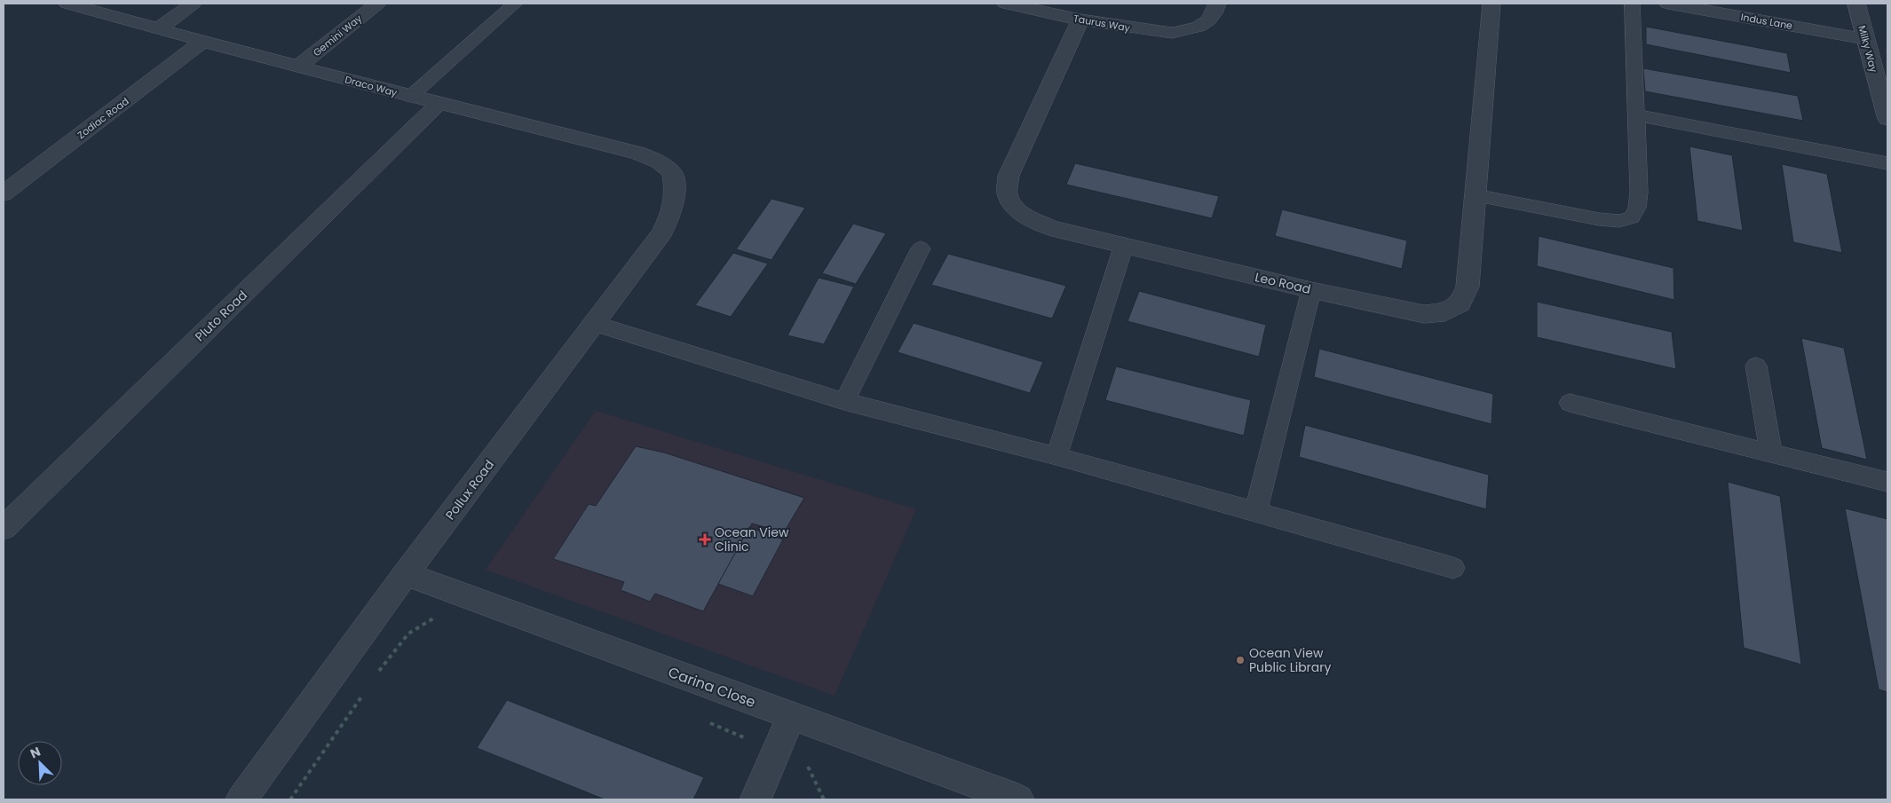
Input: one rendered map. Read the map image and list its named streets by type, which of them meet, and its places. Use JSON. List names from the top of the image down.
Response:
{
  "streets": {
    "street": [
      "Indus Lane",
      "Taurus Way",
      "Gemini Way",
      "Milky Way",
      "Draco Way",
      "Zodiac Road",
      "Leo Road",
      "Pluto Road",
      "Pollux Road",
      "Carina Close"
    ]
  },
  "crossings": [
    ["Indus Lane", "Milky Way"],
    ["Taurus Way", "Leo Road"],
    ["Gemini Way", "Draco Way"],
    ["Draco Way", "Zodiac Road"],
    ["Draco Way", "Pluto Road"],
    ["Draco Way", "Pollux Road"],
    ["Pollux Road", "Carina Close"]
  ],
  "places": {
    "health": ["Ocean View Clinic"],
    "other": ["Ocean View Public Library"]
  },
  "north": "top left"
}
